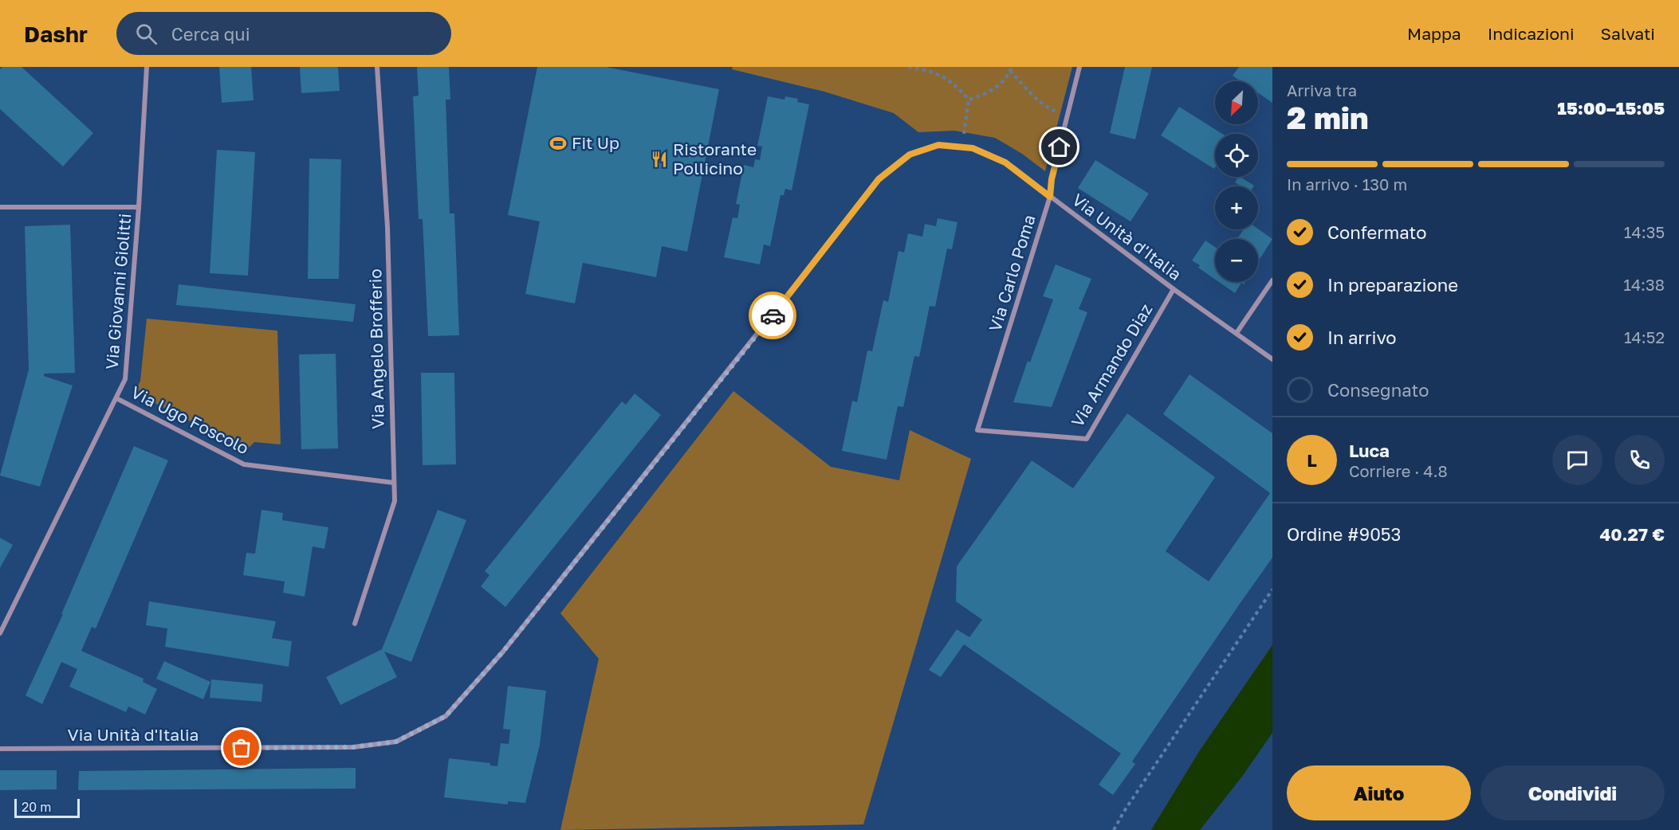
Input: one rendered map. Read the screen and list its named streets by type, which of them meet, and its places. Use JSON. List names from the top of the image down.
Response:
{
  "streets": {
    "street": [
      "Via Unità d'Italia",
      "Via Carlo Poma",
      "Via Giovanni Giolitti",
      "Via Angelo Brofferio",
      "Via Armando Diaz",
      "Via Ugo Foscolo"
    ]
  },
  "crossings": [
    ["Via Unità d'Italia", "Via Carlo Poma"],
    ["Via Unità d'Italia", "Via Armando Diaz"],
    ["Via Carlo Poma", "Via Armando Diaz"],
    ["Via Giovanni Giolitti", "Via Ugo Foscolo"],
    ["Via Angelo Brofferio", "Via Ugo Foscolo"]
  ],
  "places": {
    "sports": ["Fit Up"],
    "restaurant": ["Ristorante Pollicino"]
  },
  "scale_bar": "20 m",
  "north": "bottom left",
  "page": {
    "header": "Dashr",
    "search": "Cerca qui",
    "nav": ["Mappa", "Indicazioni", "Salvati"],
    "heading": ["2 min", "Arriva tra", "15:00–15:05"],
    "panel": [
      "Luca",
      "Corriere · 4.8",
      "Ordine #9053",
      "40.27 €"
    ],
    "map_buttons": ["+", "−"],
    "bar": "In arrivo · 130 m",
    "list": [
      ["Confermato", "14:35"],
      ["In preparazione", "14:38"],
      ["In arrivo", "14:52"],
      "Consegnato"
    ],
    "round": "L",
    "buttons": ["Aiuto", "Condividi"],
    "scale": "20 m"
  }
}
